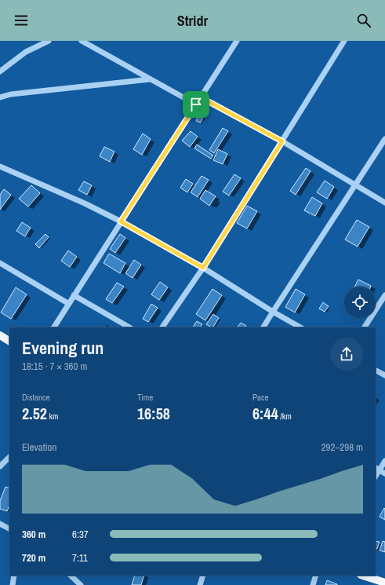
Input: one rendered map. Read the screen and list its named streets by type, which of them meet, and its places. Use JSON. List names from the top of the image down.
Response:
{
  "page": {
    "header": "Stridr",
    "heading": ["Evening run", "18:15 · 7 × 360 m"],
    "stats": [
      ["Distance", "2.52 km"],
      ["Time", "16:58"],
      ["Pace", "6:44 /km"]
    ],
    "chart": ["Elevation", "292–298 m"],
    "list": [
      {
        "name": "360 m",
        "note": "6:37"
      },
      {
        "name": "720 m",
        "note": "7:11"
      }
    ]
  }
}
